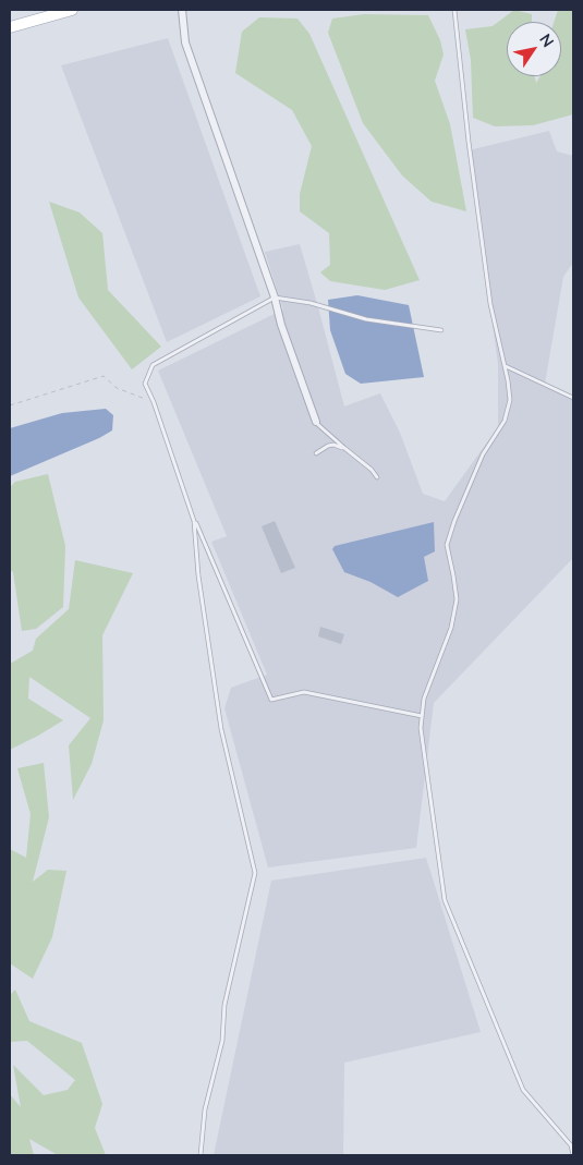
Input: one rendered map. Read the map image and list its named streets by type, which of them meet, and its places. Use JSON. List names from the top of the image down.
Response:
{
  "north": "top right"
}
